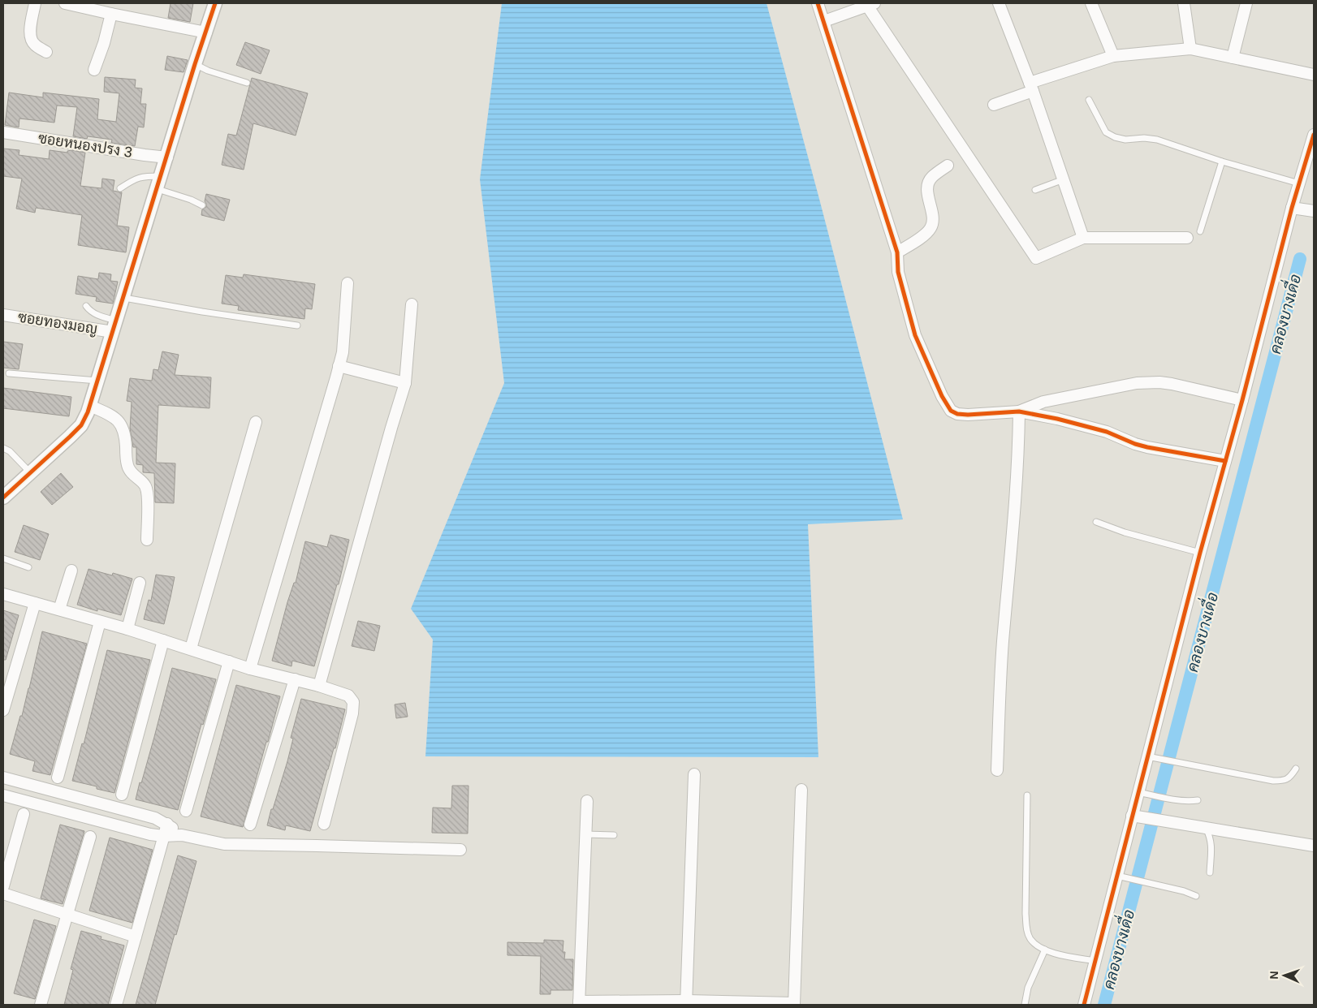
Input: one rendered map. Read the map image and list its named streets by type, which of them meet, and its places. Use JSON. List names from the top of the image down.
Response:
{
  "streets": {
    "street": ["ซอยหนองปรง 3", "ซอยทองมอญ"]
  },
  "water": ["คลองบางเดื่อ"],
  "north": "left"
}
